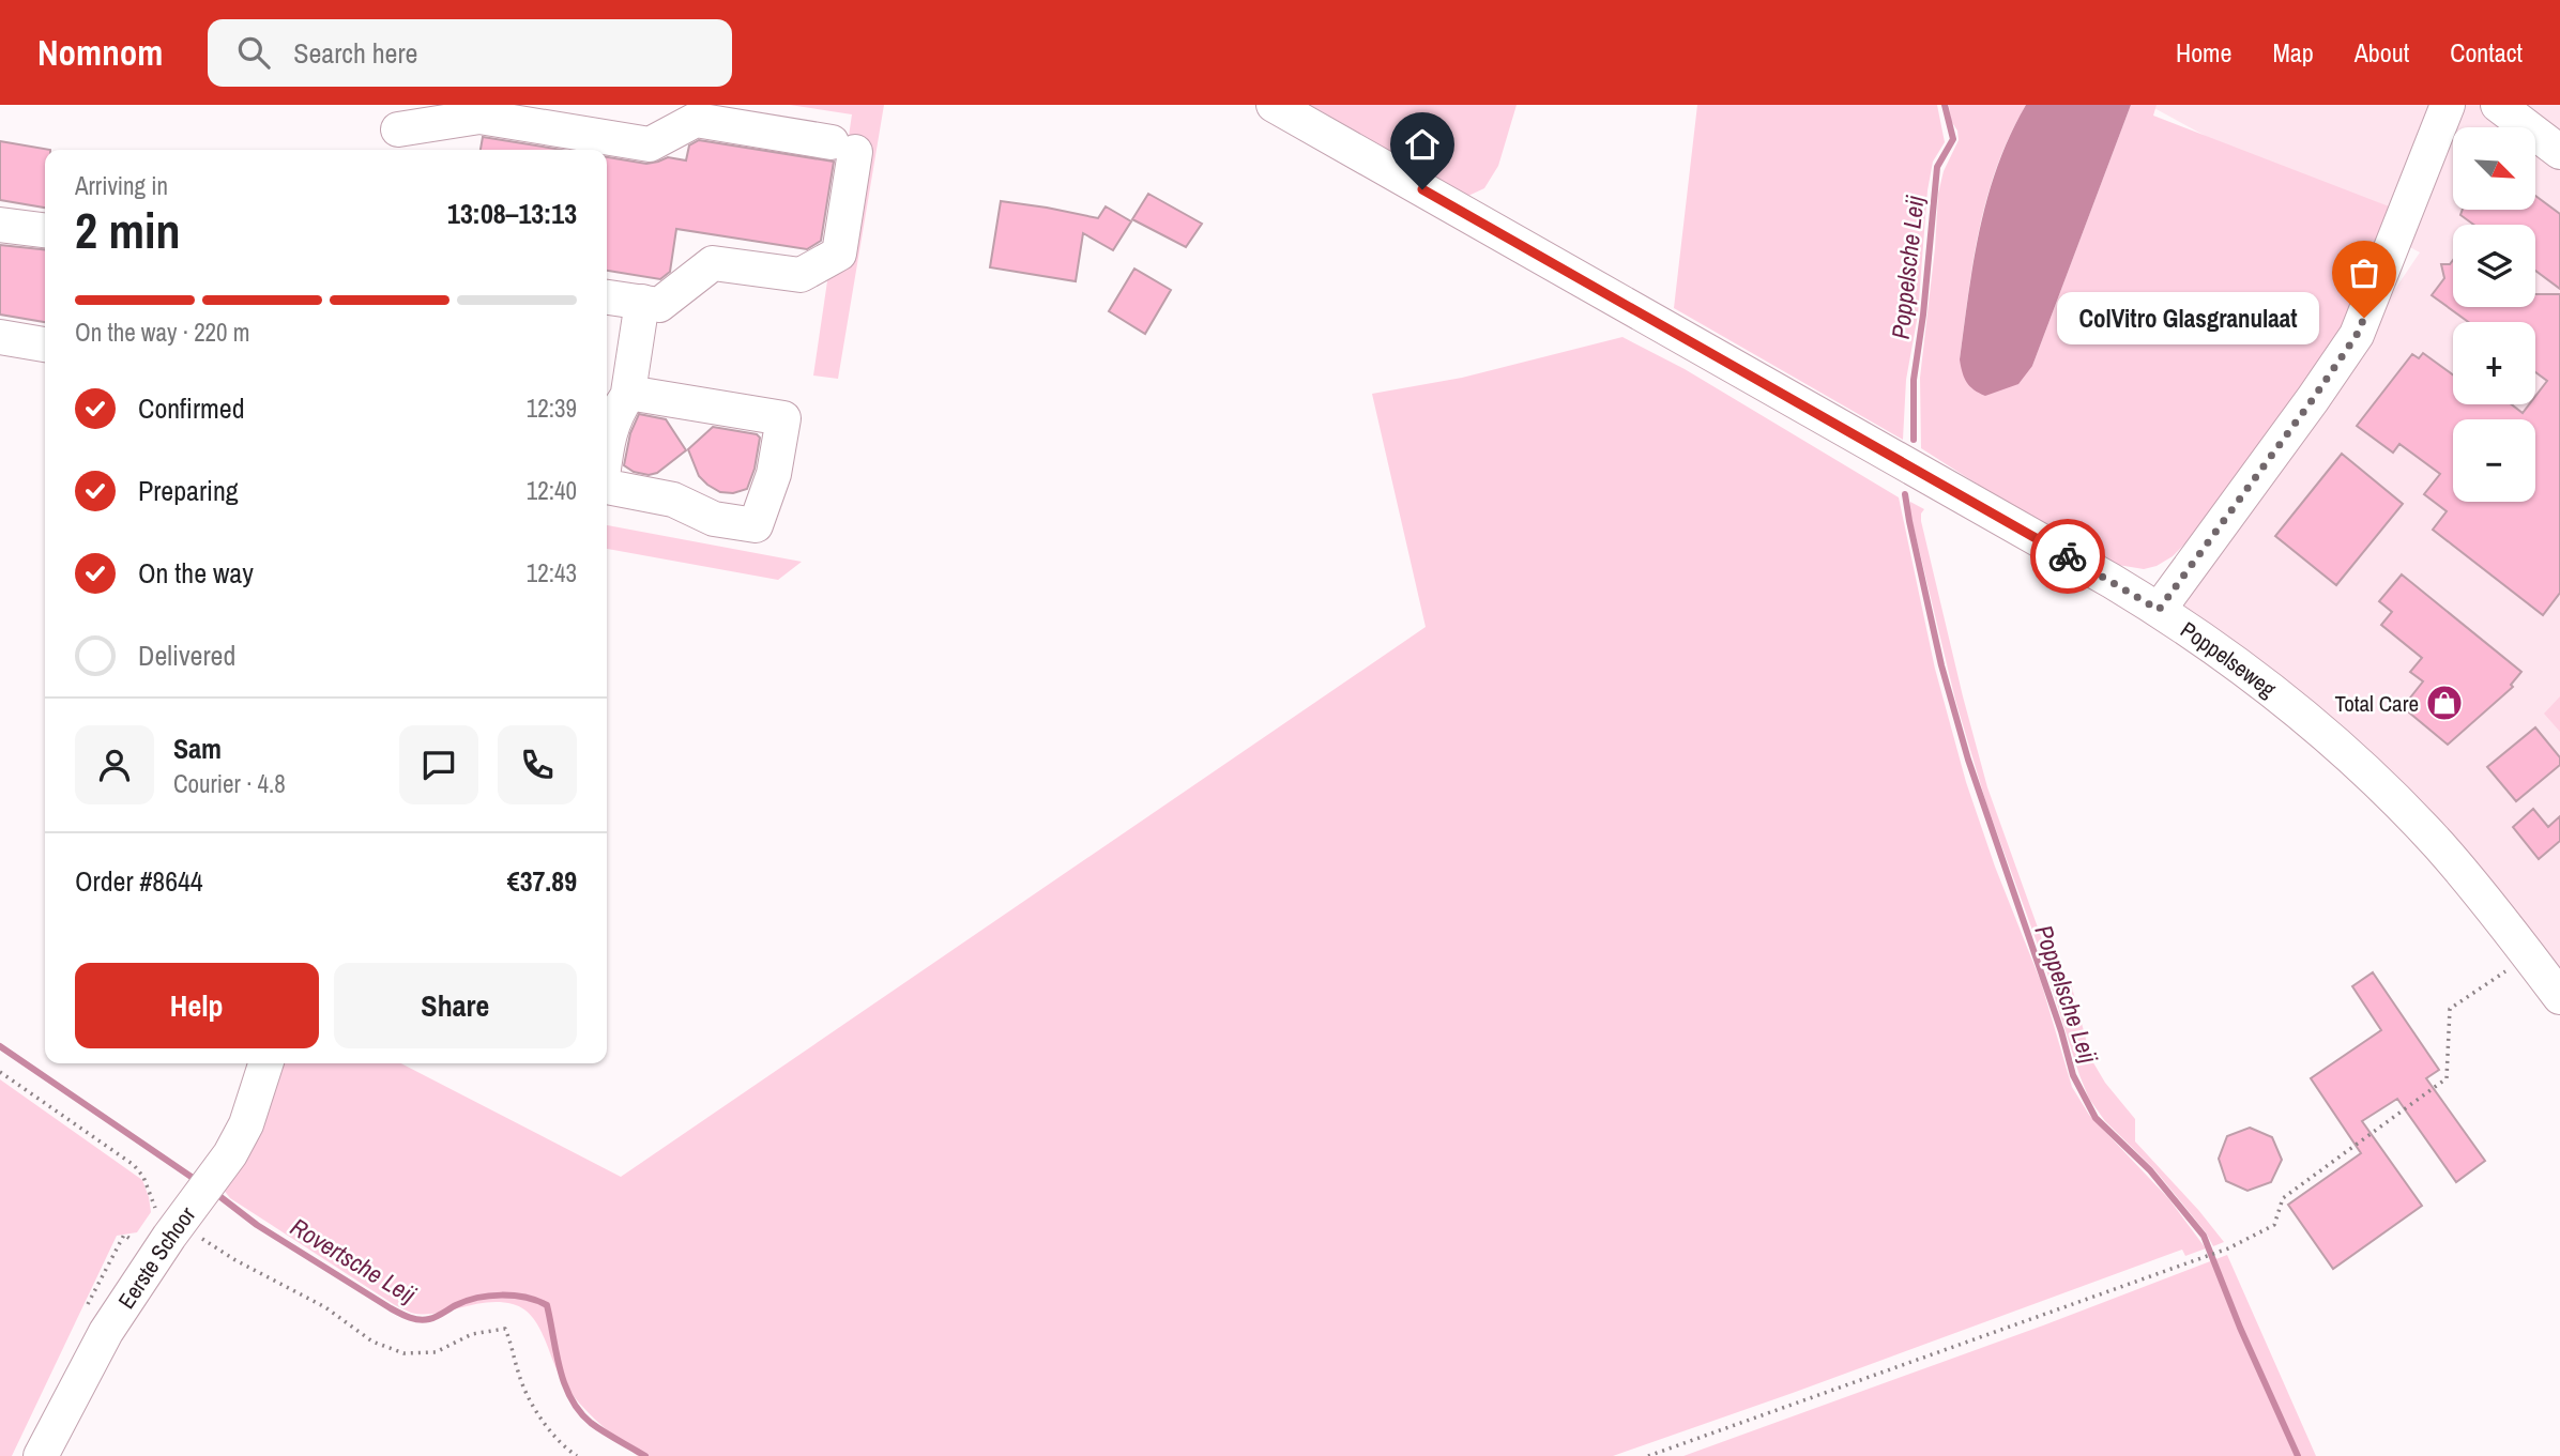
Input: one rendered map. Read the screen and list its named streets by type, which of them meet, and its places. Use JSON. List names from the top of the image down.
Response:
{
  "streets": {
    "street": ["Poppelseweg", "Eerste Schoor"]
  },
  "water": ["Poppelsche Leij", "Rovertsche Leij"],
  "places": {
    "other": ["ColVitro Glasgranulaat"],
    "shop": ["Total Care"]
  },
  "north": "bottom right",
  "page": {
    "header": "Nomnom",
    "search": "Search here",
    "nav": [
      "Home",
      "Map",
      "About",
      "Contact"
    ],
    "map_buttons": ["+", "−"],
    "heading": ["2 min", "Arriving in", "13:08–13:13"],
    "panel": [
      "Sam",
      "Courier · 4.8",
      "Order #8644",
      "€37.89"
    ],
    "bar": "On the way · 220 m",
    "bubble": "ColVitro Glasgranulaat",
    "list": [
      ["Confirmed", "12:39"],
      ["Preparing", "12:40"],
      ["On the way", "12:43"],
      "Delivered"
    ],
    "buttons": ["Help", "Share"]
  }
}
